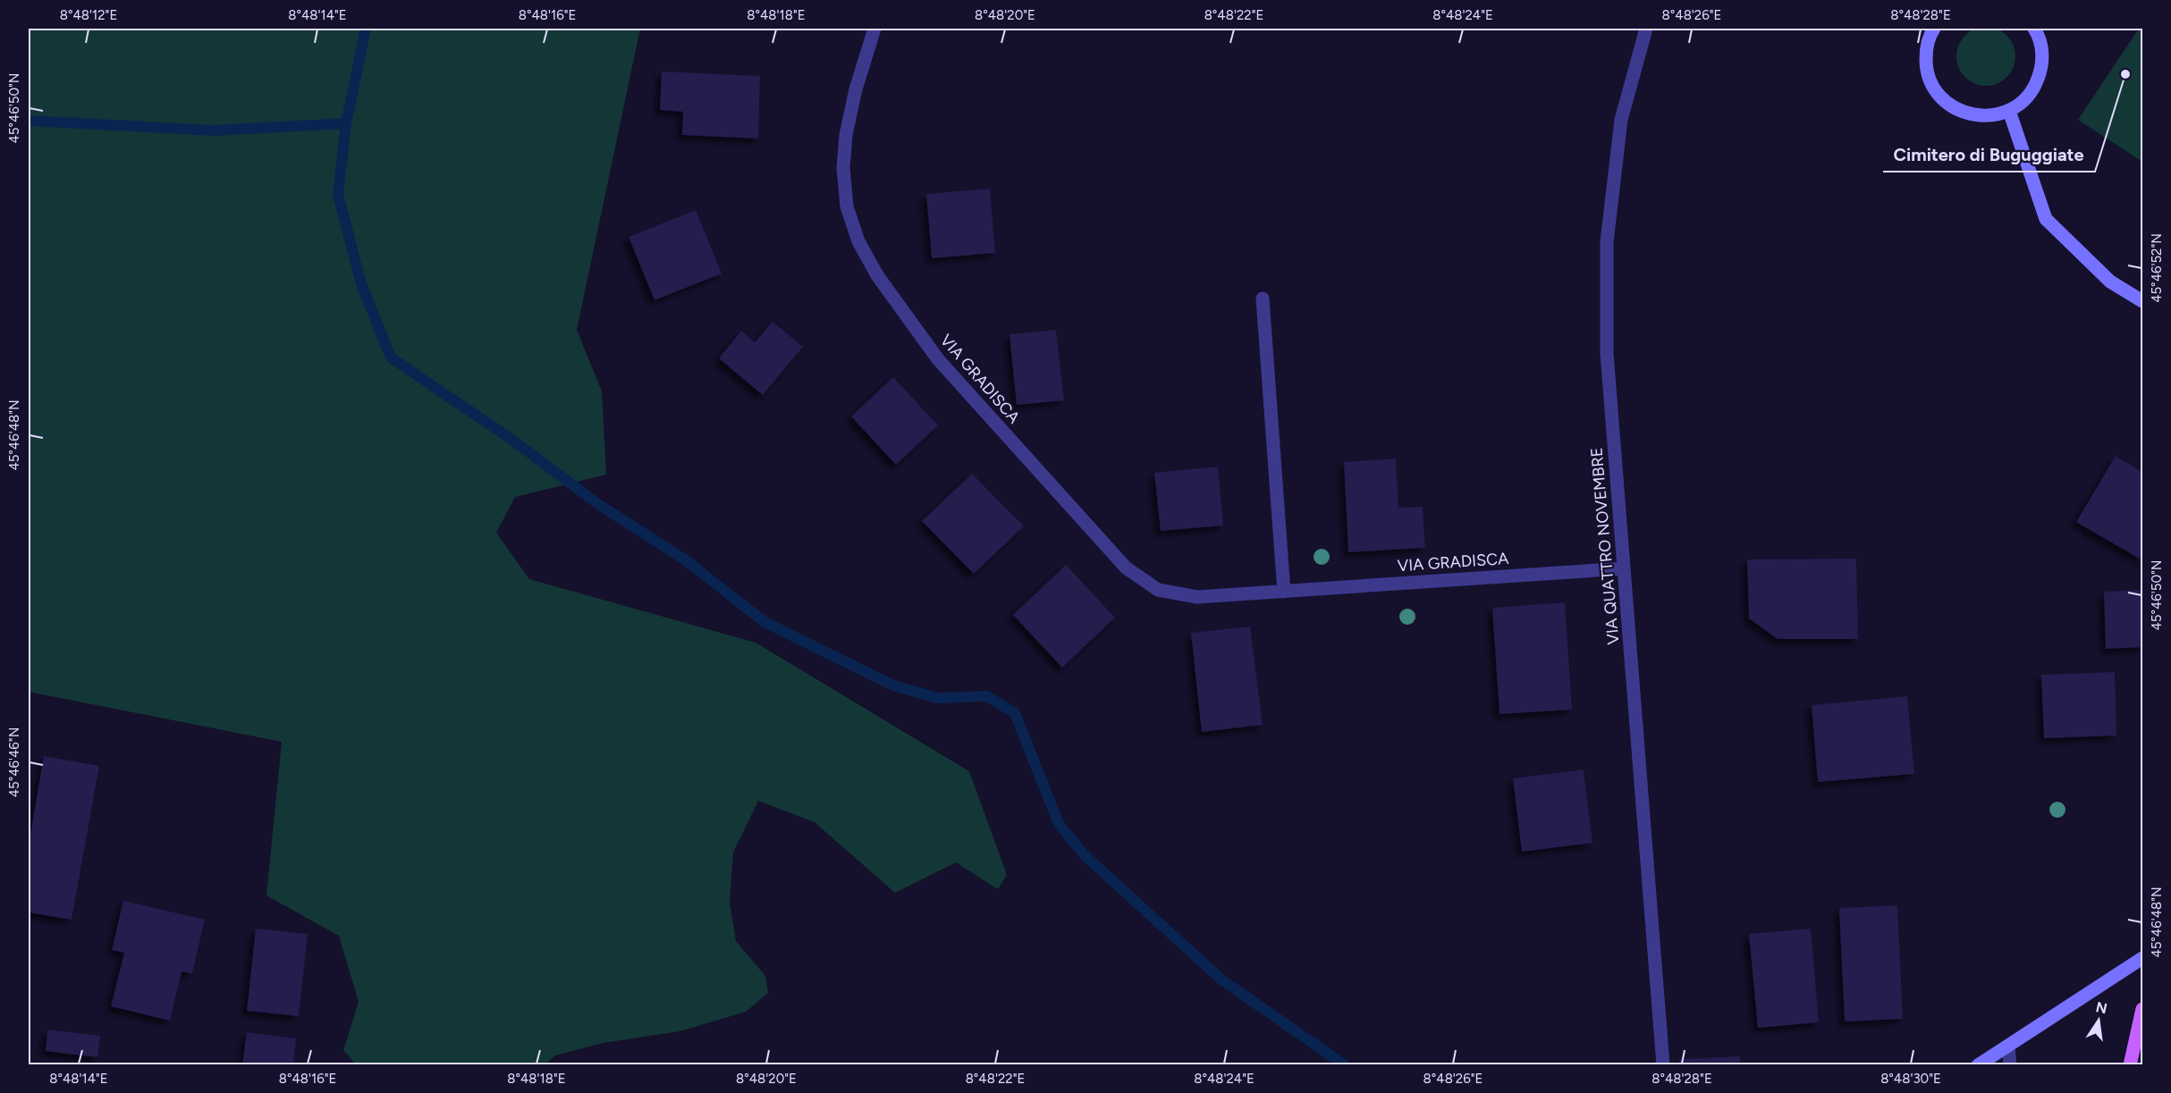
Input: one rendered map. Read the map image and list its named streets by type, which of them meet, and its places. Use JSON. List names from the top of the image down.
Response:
{
  "streets": {
    "street": ["VIA GRADISCA", "VIA QUATTRO NOVEMBRE"]
  },
  "crossings": [
    ["VIA GRADISCA", "VIA QUATTRO NOVEMBRE"]
  ],
  "places": ["Cimitero di Buguggiate"],
  "north": "top",
  "coordinates": [
    "8°48'12\"E",
    "8°48'14\"E",
    "8°48'16\"E",
    "8°48'18\"E",
    "8°48'20\"E",
    "8°48'22\"E",
    "8°48'24\"E",
    "8°48'26\"E",
    "8°48'28\"E",
    "45°46'50\"N",
    "45°46'52\"N",
    "45°46'48\"N",
    "45°46'46\"N",
    "8°48'30\"E"
  ]
}
